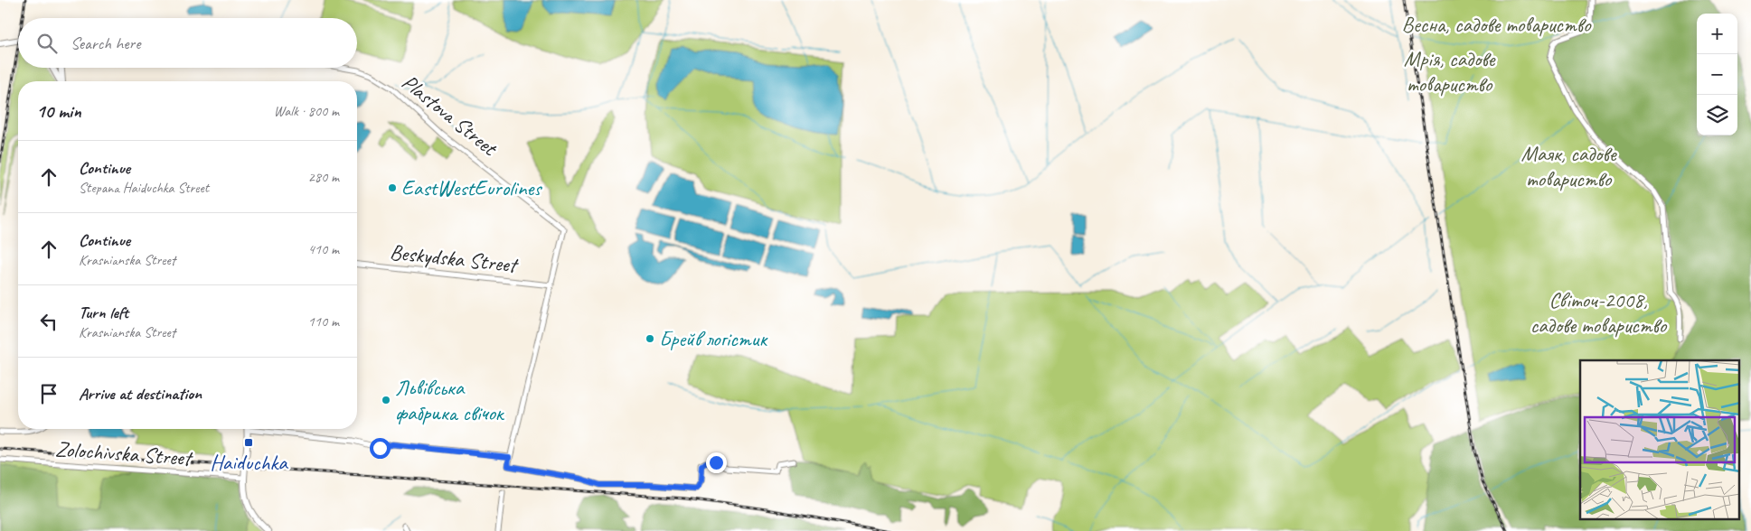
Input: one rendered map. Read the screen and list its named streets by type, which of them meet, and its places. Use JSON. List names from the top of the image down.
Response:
{
  "streets": {
    "street": ["Plastova Street", "Beskydska Street", "Zolochivska Street"]
  },
  "crossings": [
    ["Plastova Street", "Beskydska Street"]
  ],
  "parks": [
    "Весна, садове товариство",
    "Мрія, садове товариство",
    "Маяк, садове товариство",
    "Світоч-2008, садове товариство"
  ],
  "places": {
    "other": ["EastWestEurolines", "Брейв логістик", "Львівська фабрика свічок"],
    "transit": ["Haiduchka"]
  },
  "page": {
    "map_buttons": ["+", "−"],
    "search": "Search here",
    "heading": ["10 min", "Walk · 800 m"],
    "list": [
      ["Continue", "Stepana Haiduchka Street", "280 m"],
      ["Continue", "Krasnianska Street", "410 m"],
      ["Turn left", "Krasnianska Street", "110 m"],
      "Arrive at destination"
    ]
  }
}
